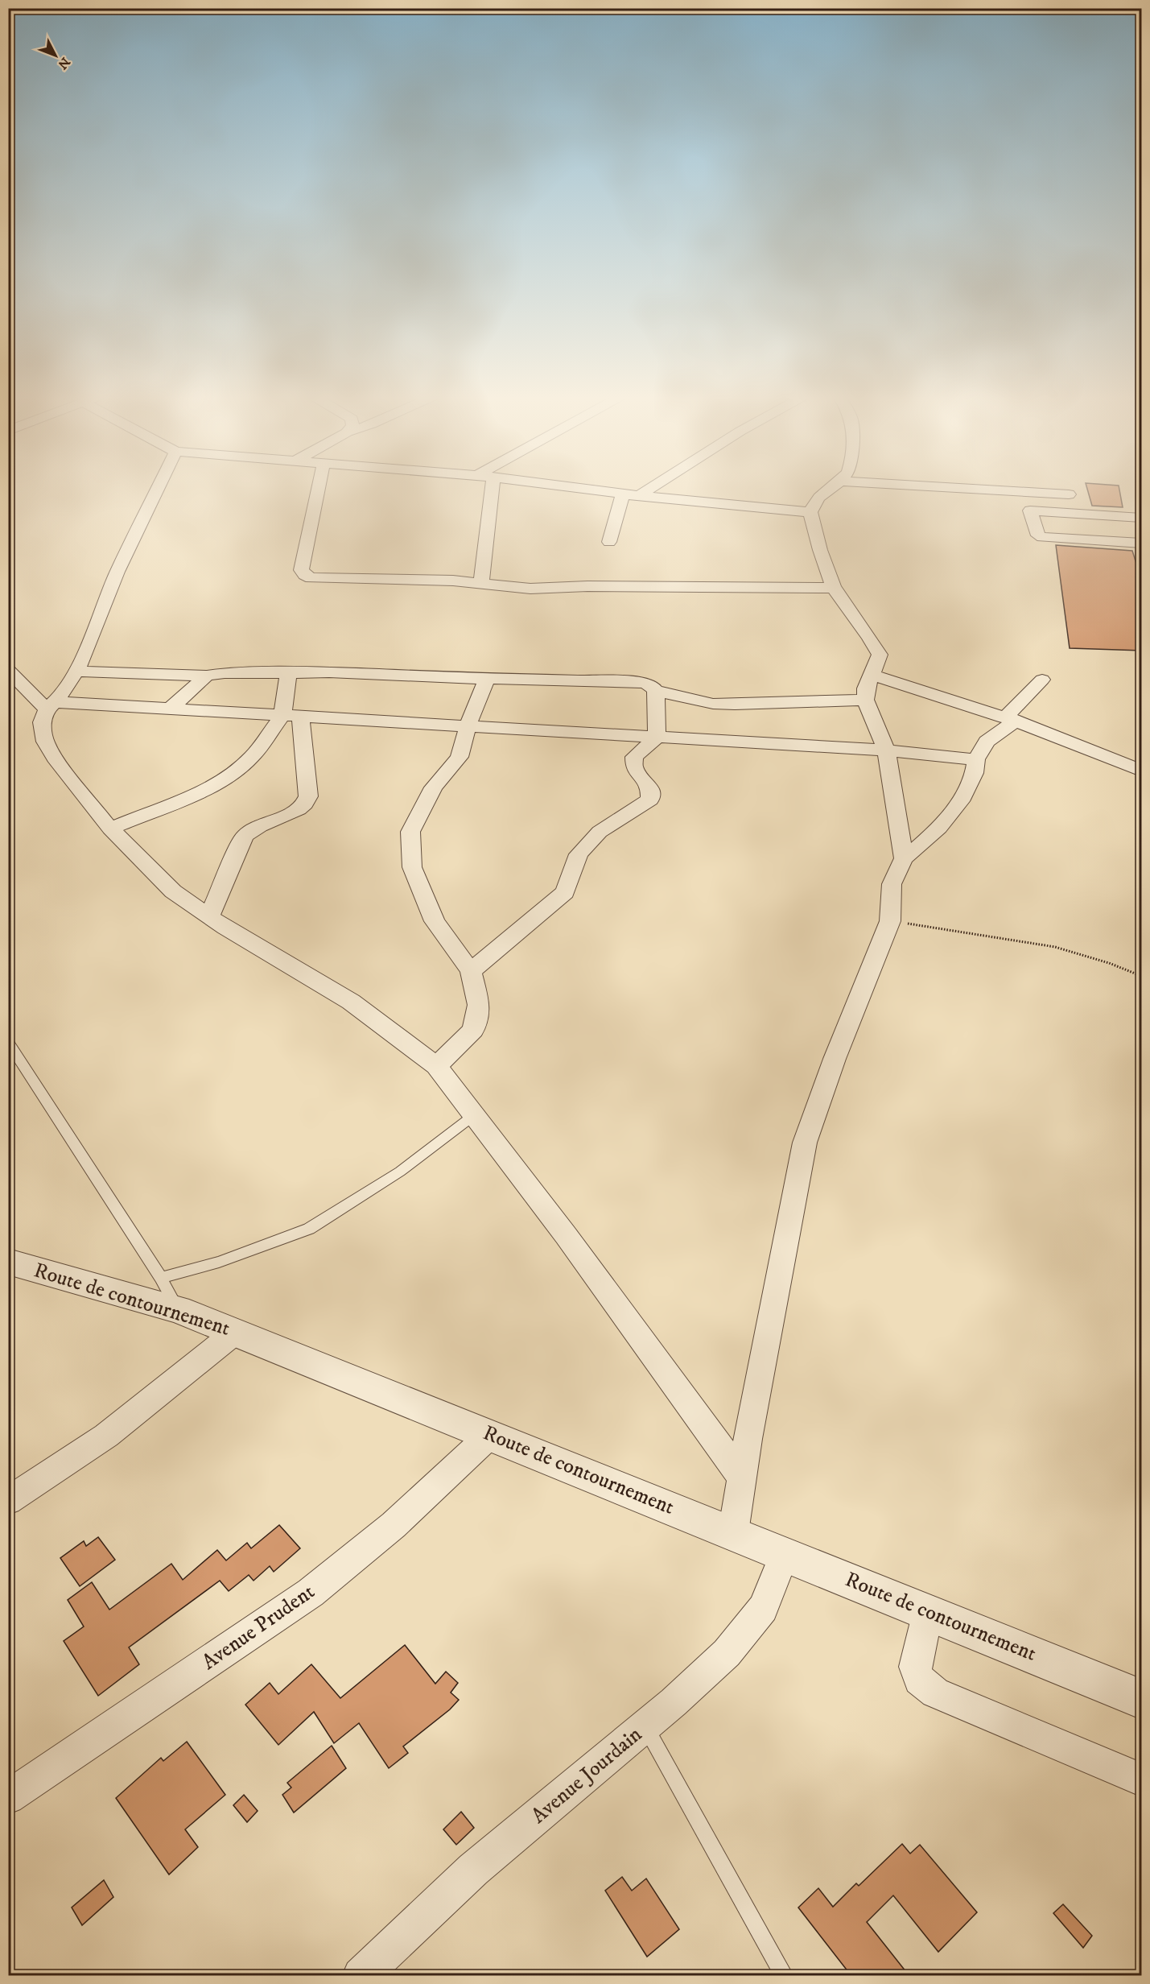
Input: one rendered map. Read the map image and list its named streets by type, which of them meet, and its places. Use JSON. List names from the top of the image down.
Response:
{
  "streets": {
    "street": ["Route de contournement", "Avenue Prudent", "Avenue Jourdain"]
  },
  "crossings": [
    ["Route de contournement", "Avenue Prudent"],
    ["Route de contournement", "Avenue Jourdain"]
  ],
  "north": "bottom right"
}
